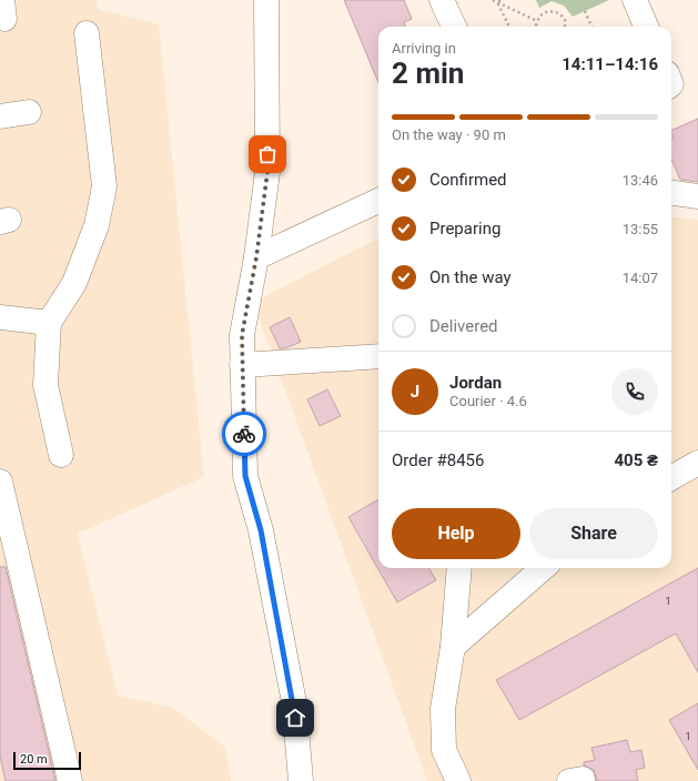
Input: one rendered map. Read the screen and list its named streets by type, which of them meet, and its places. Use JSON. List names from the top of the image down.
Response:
{
  "house_numbers": ["1", "1"],
  "scale_bar": "20 m",
  "page": {
    "heading": ["2 min", "Arriving in", "14:11–14:16"],
    "panel": [
      "Jordan",
      "Courier · 4.6",
      "Order #8456",
      "405 ₴"
    ],
    "bar": "On the way · 90 m",
    "list": [
      ["Confirmed", "13:46"],
      ["Preparing", "13:55"],
      ["On the way", "14:07"],
      "Delivered"
    ],
    "round": "J",
    "buttons": ["Help", "Share"],
    "scale": "20 m"
  }
}
